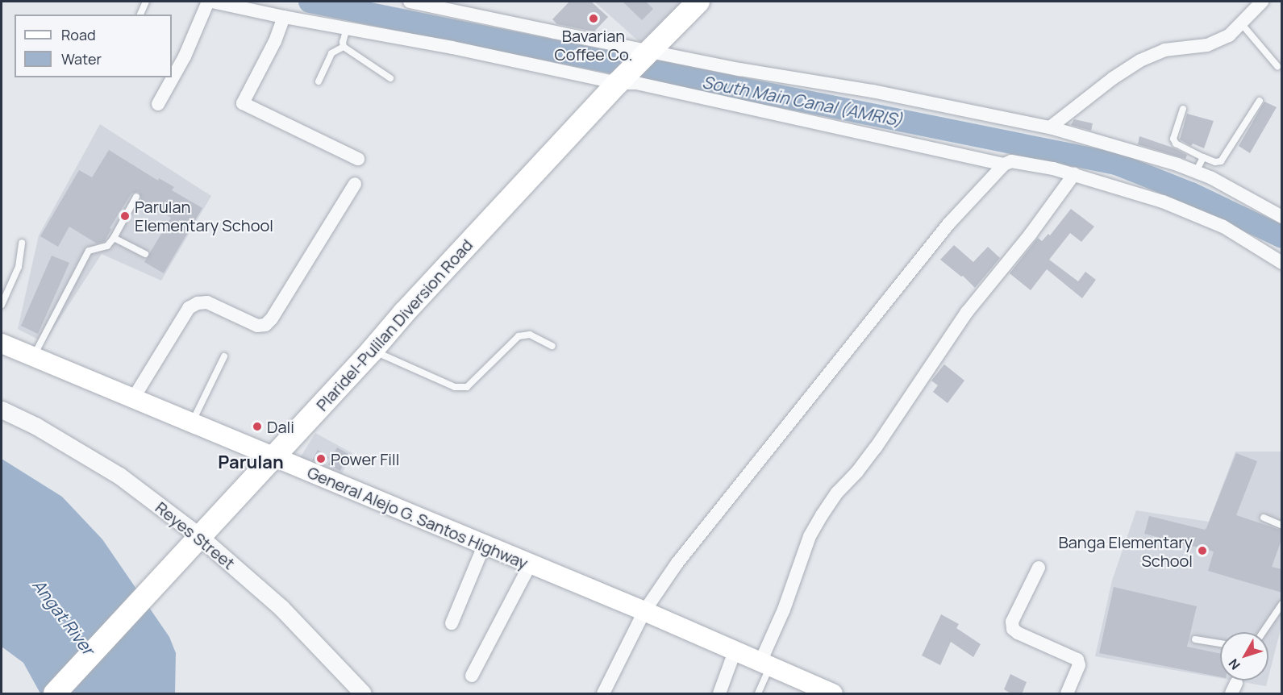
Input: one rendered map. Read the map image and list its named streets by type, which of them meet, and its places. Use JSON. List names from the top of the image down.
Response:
{
  "streets": {
    "highway": ["Plaridel-Pulilan Diversion Road"],
    "main road": ["General Alejo G. Santos Highway"],
    "street": ["Reyes Street"]
  },
  "crossings": [
    ["Plaridel-Pulilan Diversion Road", "General Alejo G. Santos Highway"],
    ["Plaridel-Pulilan Diversion Road", "Reyes Street"]
  ],
  "districts": ["Parulan"],
  "water": ["South Main Canal (AMRIS)", "Angat River"],
  "places": [
    "Bavarian Coffee Co.",
    "Parulan Elementary School",
    "Dali",
    "Power Fill",
    "Banga Elementary School"
  ],
  "legend": ["Road", "Water"],
  "north": "bottom left"
}
